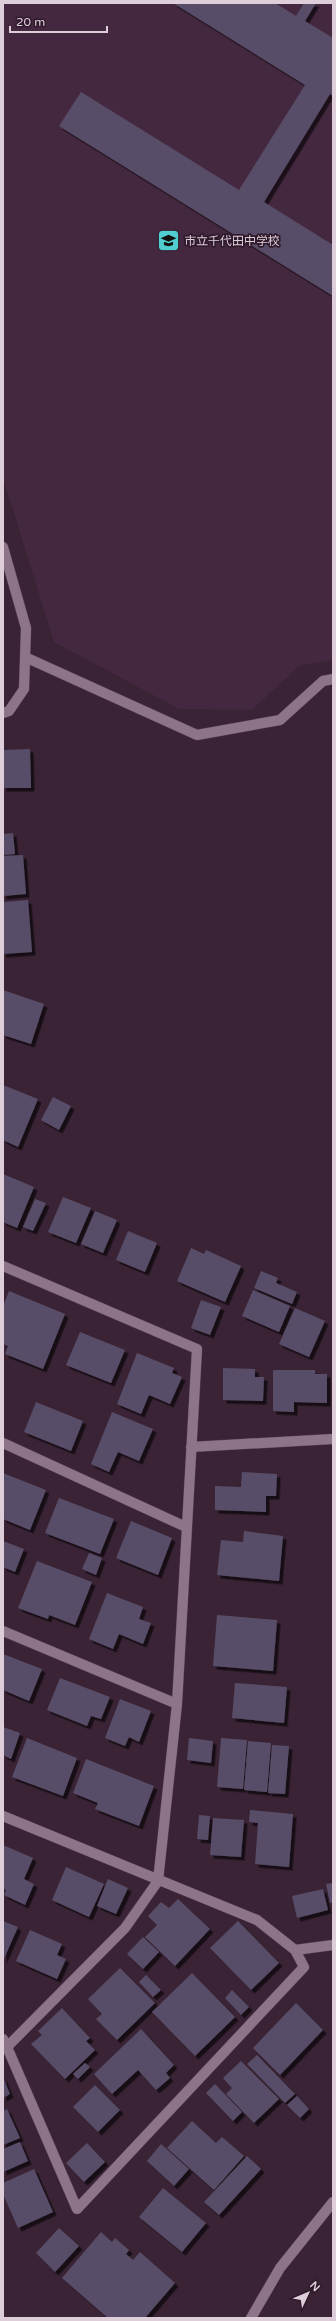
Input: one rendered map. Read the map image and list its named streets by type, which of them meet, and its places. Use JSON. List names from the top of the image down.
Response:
{
  "places": {
    "school or university": ["市立千代田中学校"]
  },
  "scale_bar": "20 m",
  "north": "top right"
}
